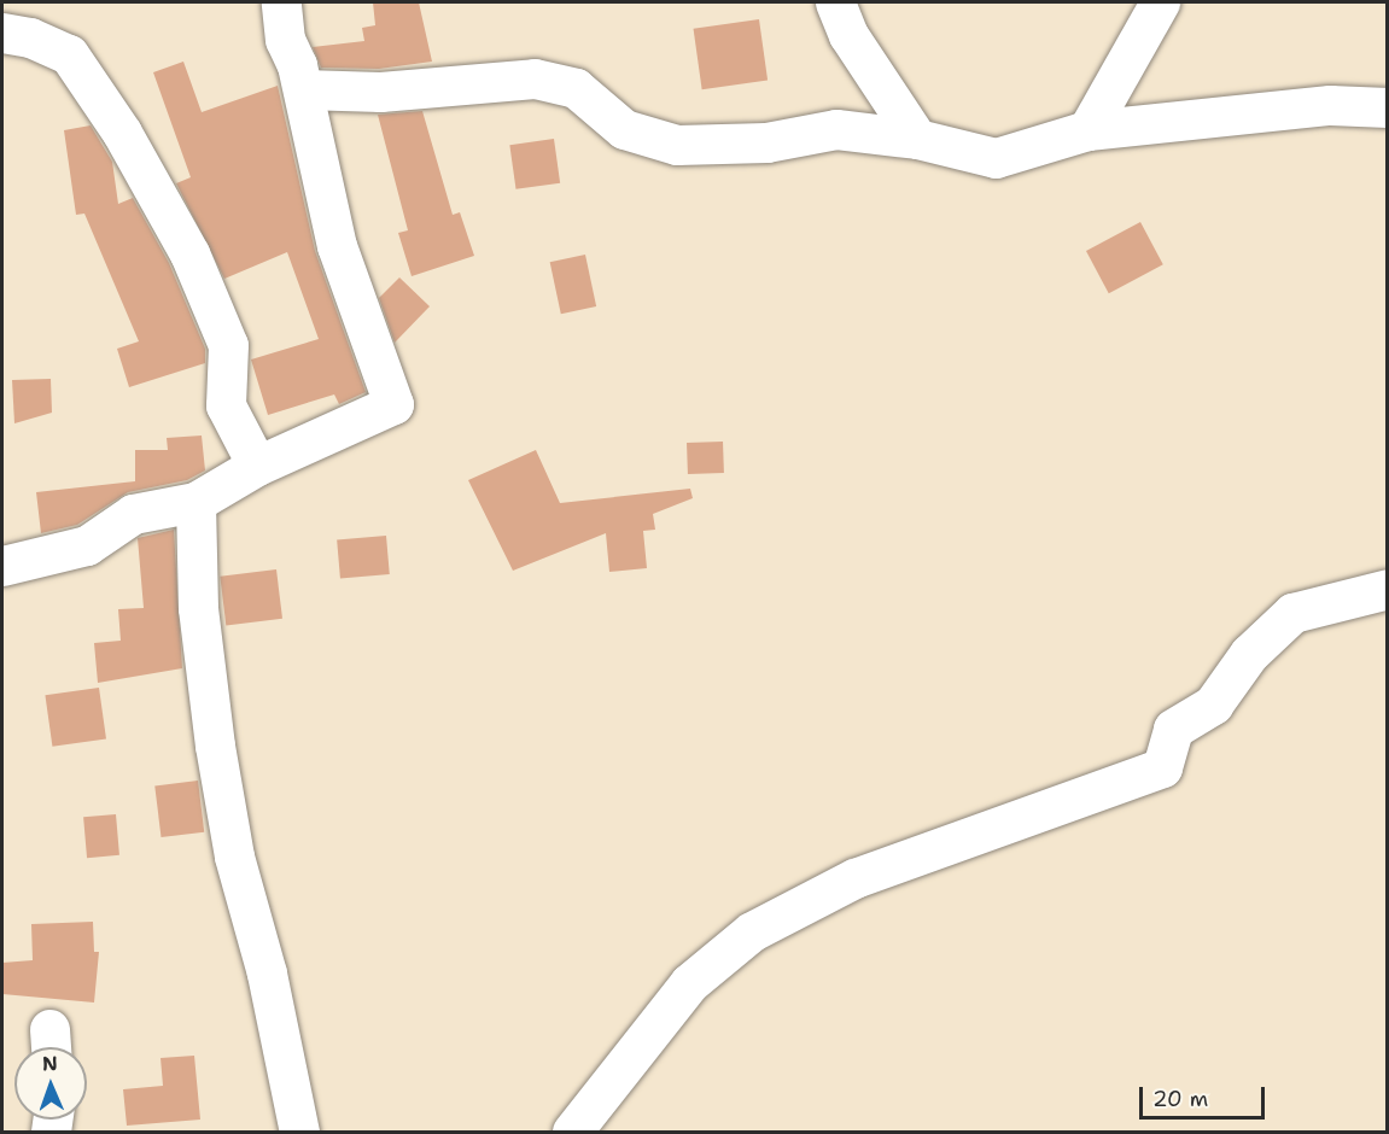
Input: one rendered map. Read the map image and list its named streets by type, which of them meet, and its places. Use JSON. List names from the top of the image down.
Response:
{
  "scale_bar": "20 m",
  "north": "top"
}
